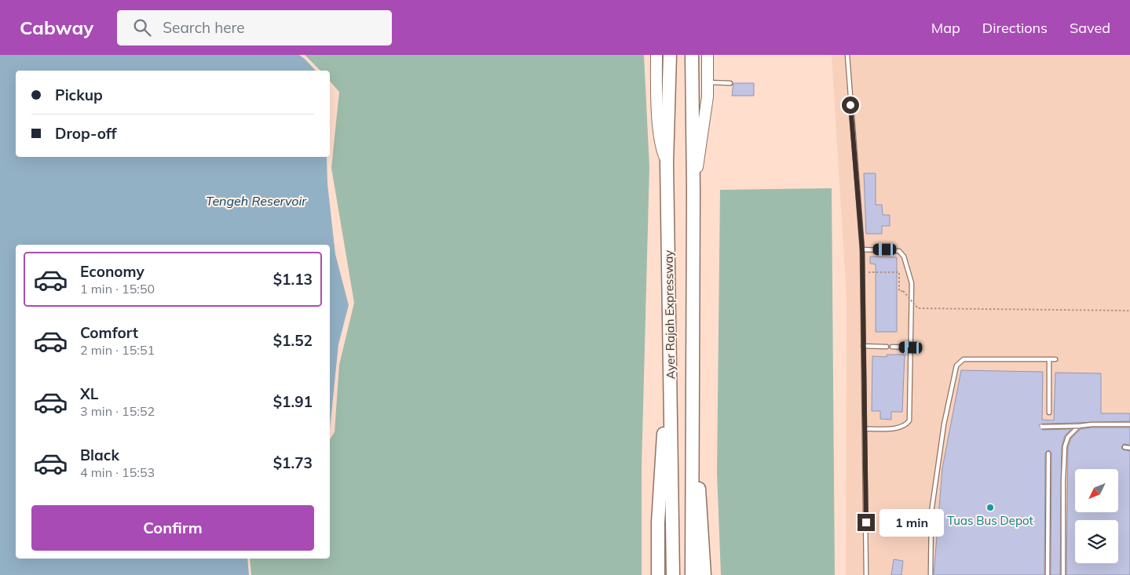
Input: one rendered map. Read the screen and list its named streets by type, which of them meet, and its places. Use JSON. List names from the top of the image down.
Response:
{
  "streets": {
    "highway": ["Ayer Rajah Expressway"]
  },
  "water": ["Tengeh Reservoir"],
  "places": ["Tuas Bus Depot"],
  "north": "bottom left",
  "page": {
    "header": "Cabway",
    "search": "Search here",
    "nav": ["Map", "Directions", "Saved"],
    "banner": ["Pickup", "Drop-off"],
    "list": [
      {
        "name": "Economy",
        "note": "1 min · 15:50",
        "value": "$1.13"
      },
      {
        "name": "Comfort",
        "note": "2 min · 15:51",
        "value": "$1.52"
      },
      {
        "name": "XL",
        "note": "3 min · 15:52",
        "value": "$1.91"
      },
      {
        "name": "Black",
        "note": "4 min · 15:53",
        "value": "$1.73"
      }
    ],
    "buttons": "Confirm",
    "bubble": "1 min"
  }
}
